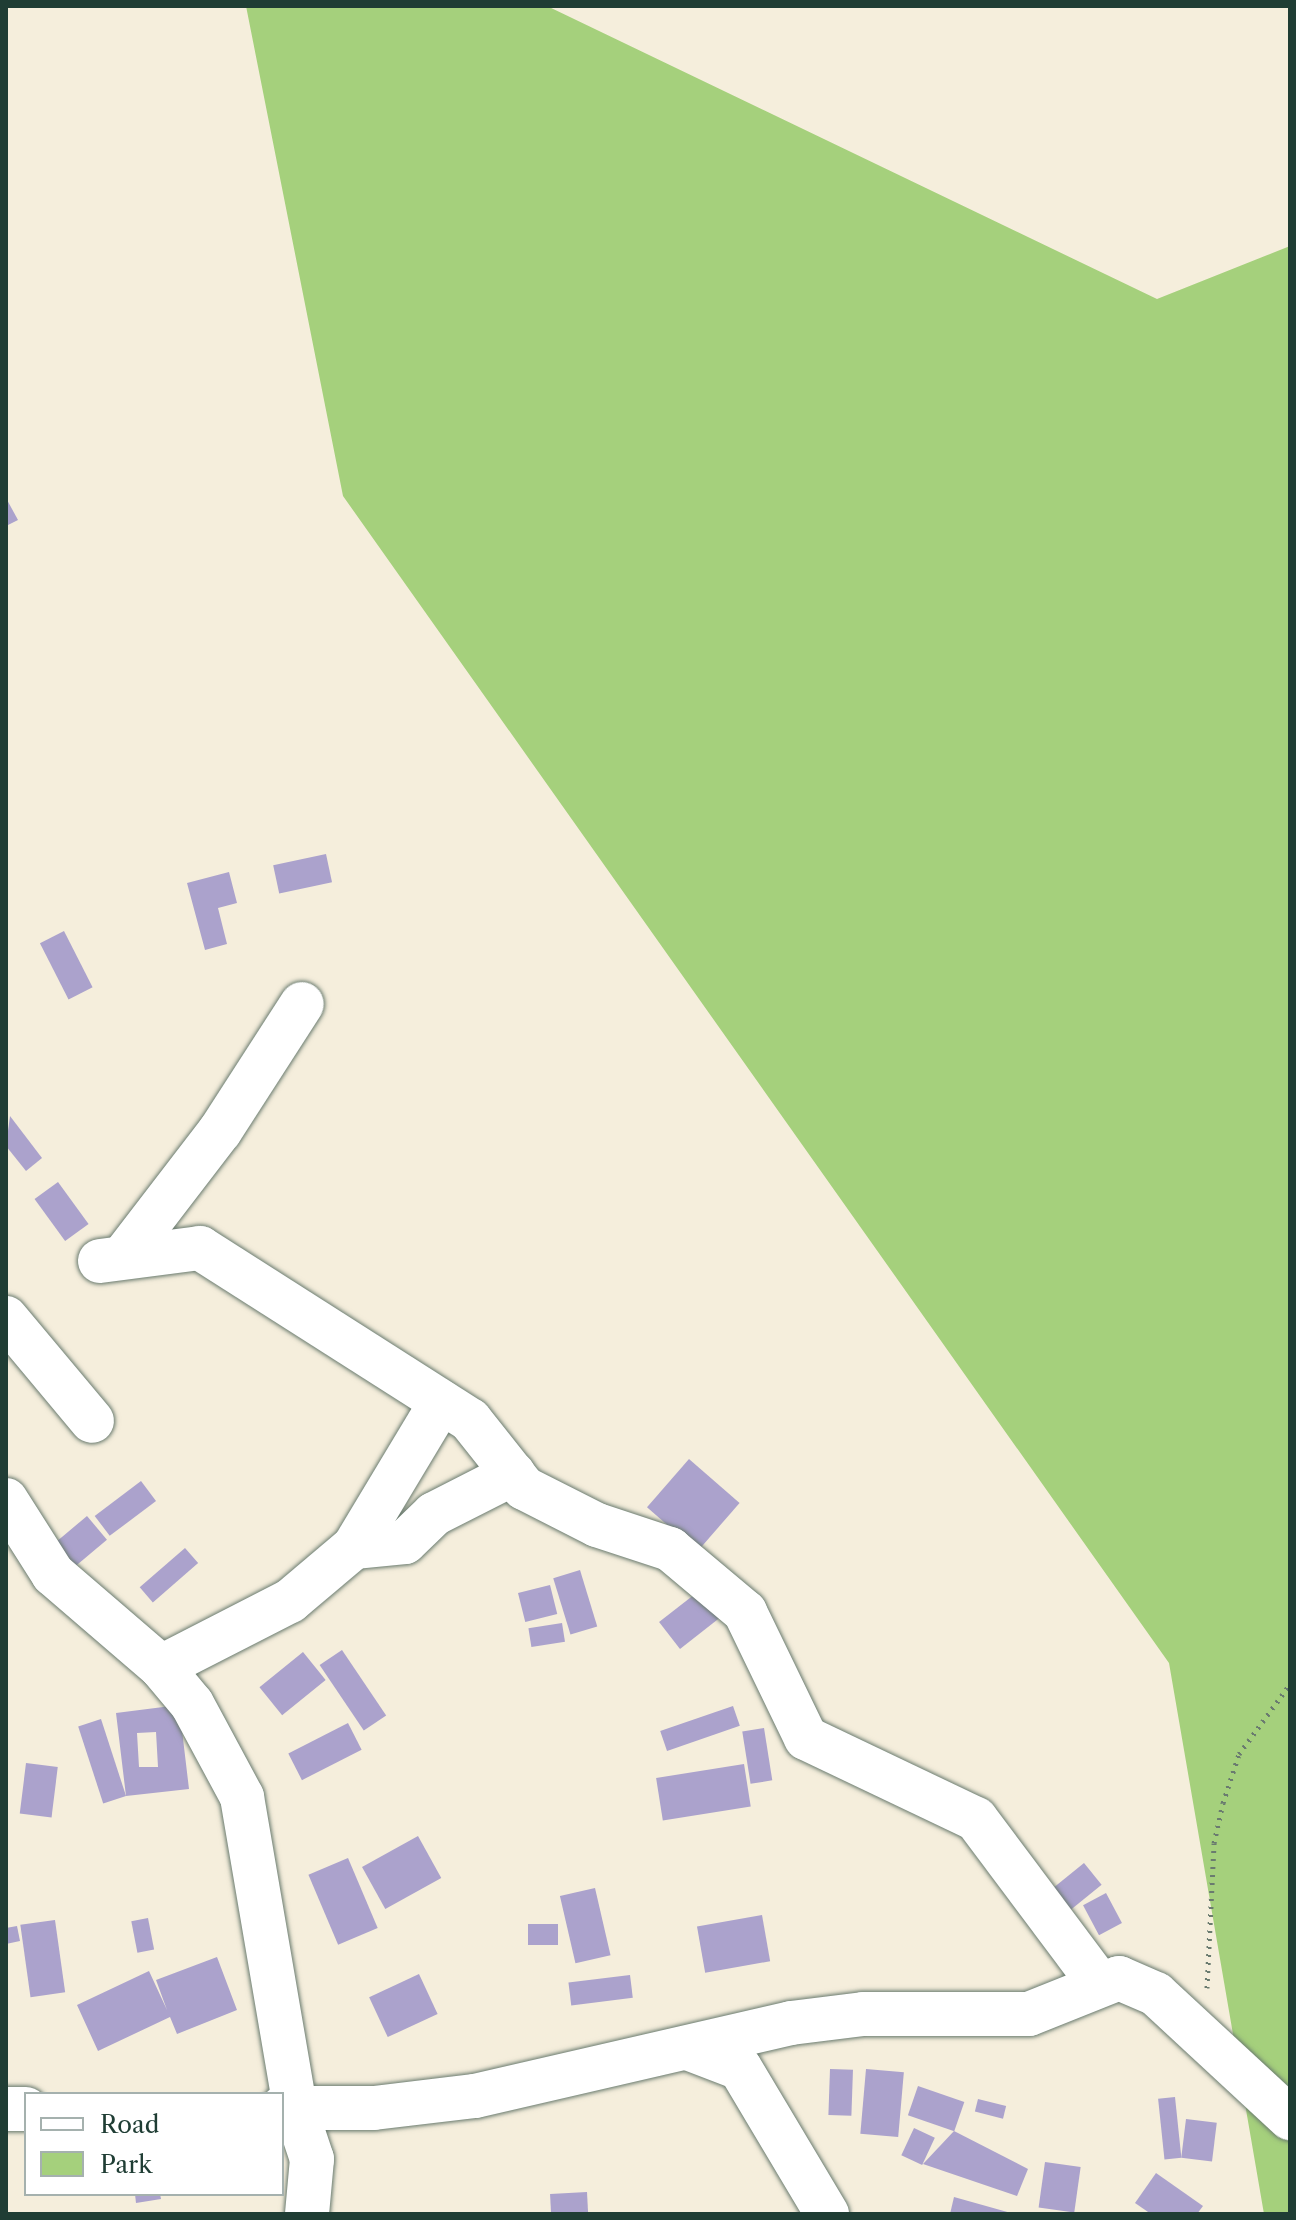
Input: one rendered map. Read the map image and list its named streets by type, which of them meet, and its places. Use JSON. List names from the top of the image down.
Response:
{
  "legend": ["Road", "Park"]
}
